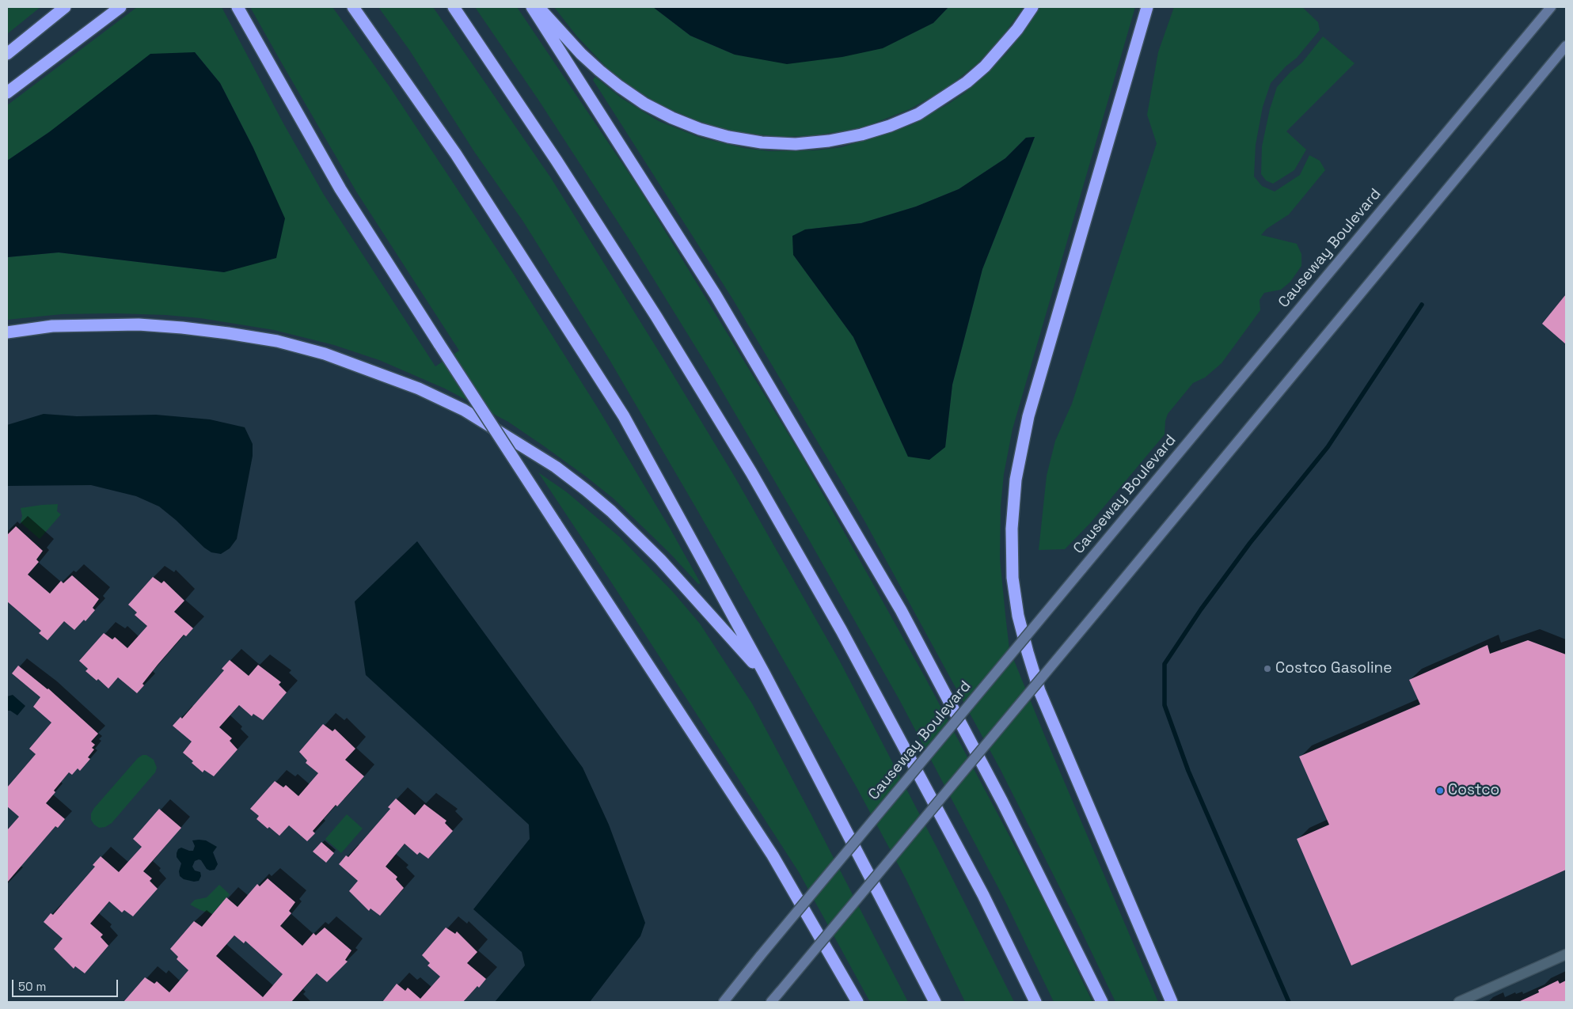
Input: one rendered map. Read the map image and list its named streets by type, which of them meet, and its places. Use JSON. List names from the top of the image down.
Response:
{
  "streets": {
    "main road": ["Causeway Boulevard"]
  },
  "places": ["Costco Gasoline", "Costco"],
  "scale_bar": "50 m"
}
